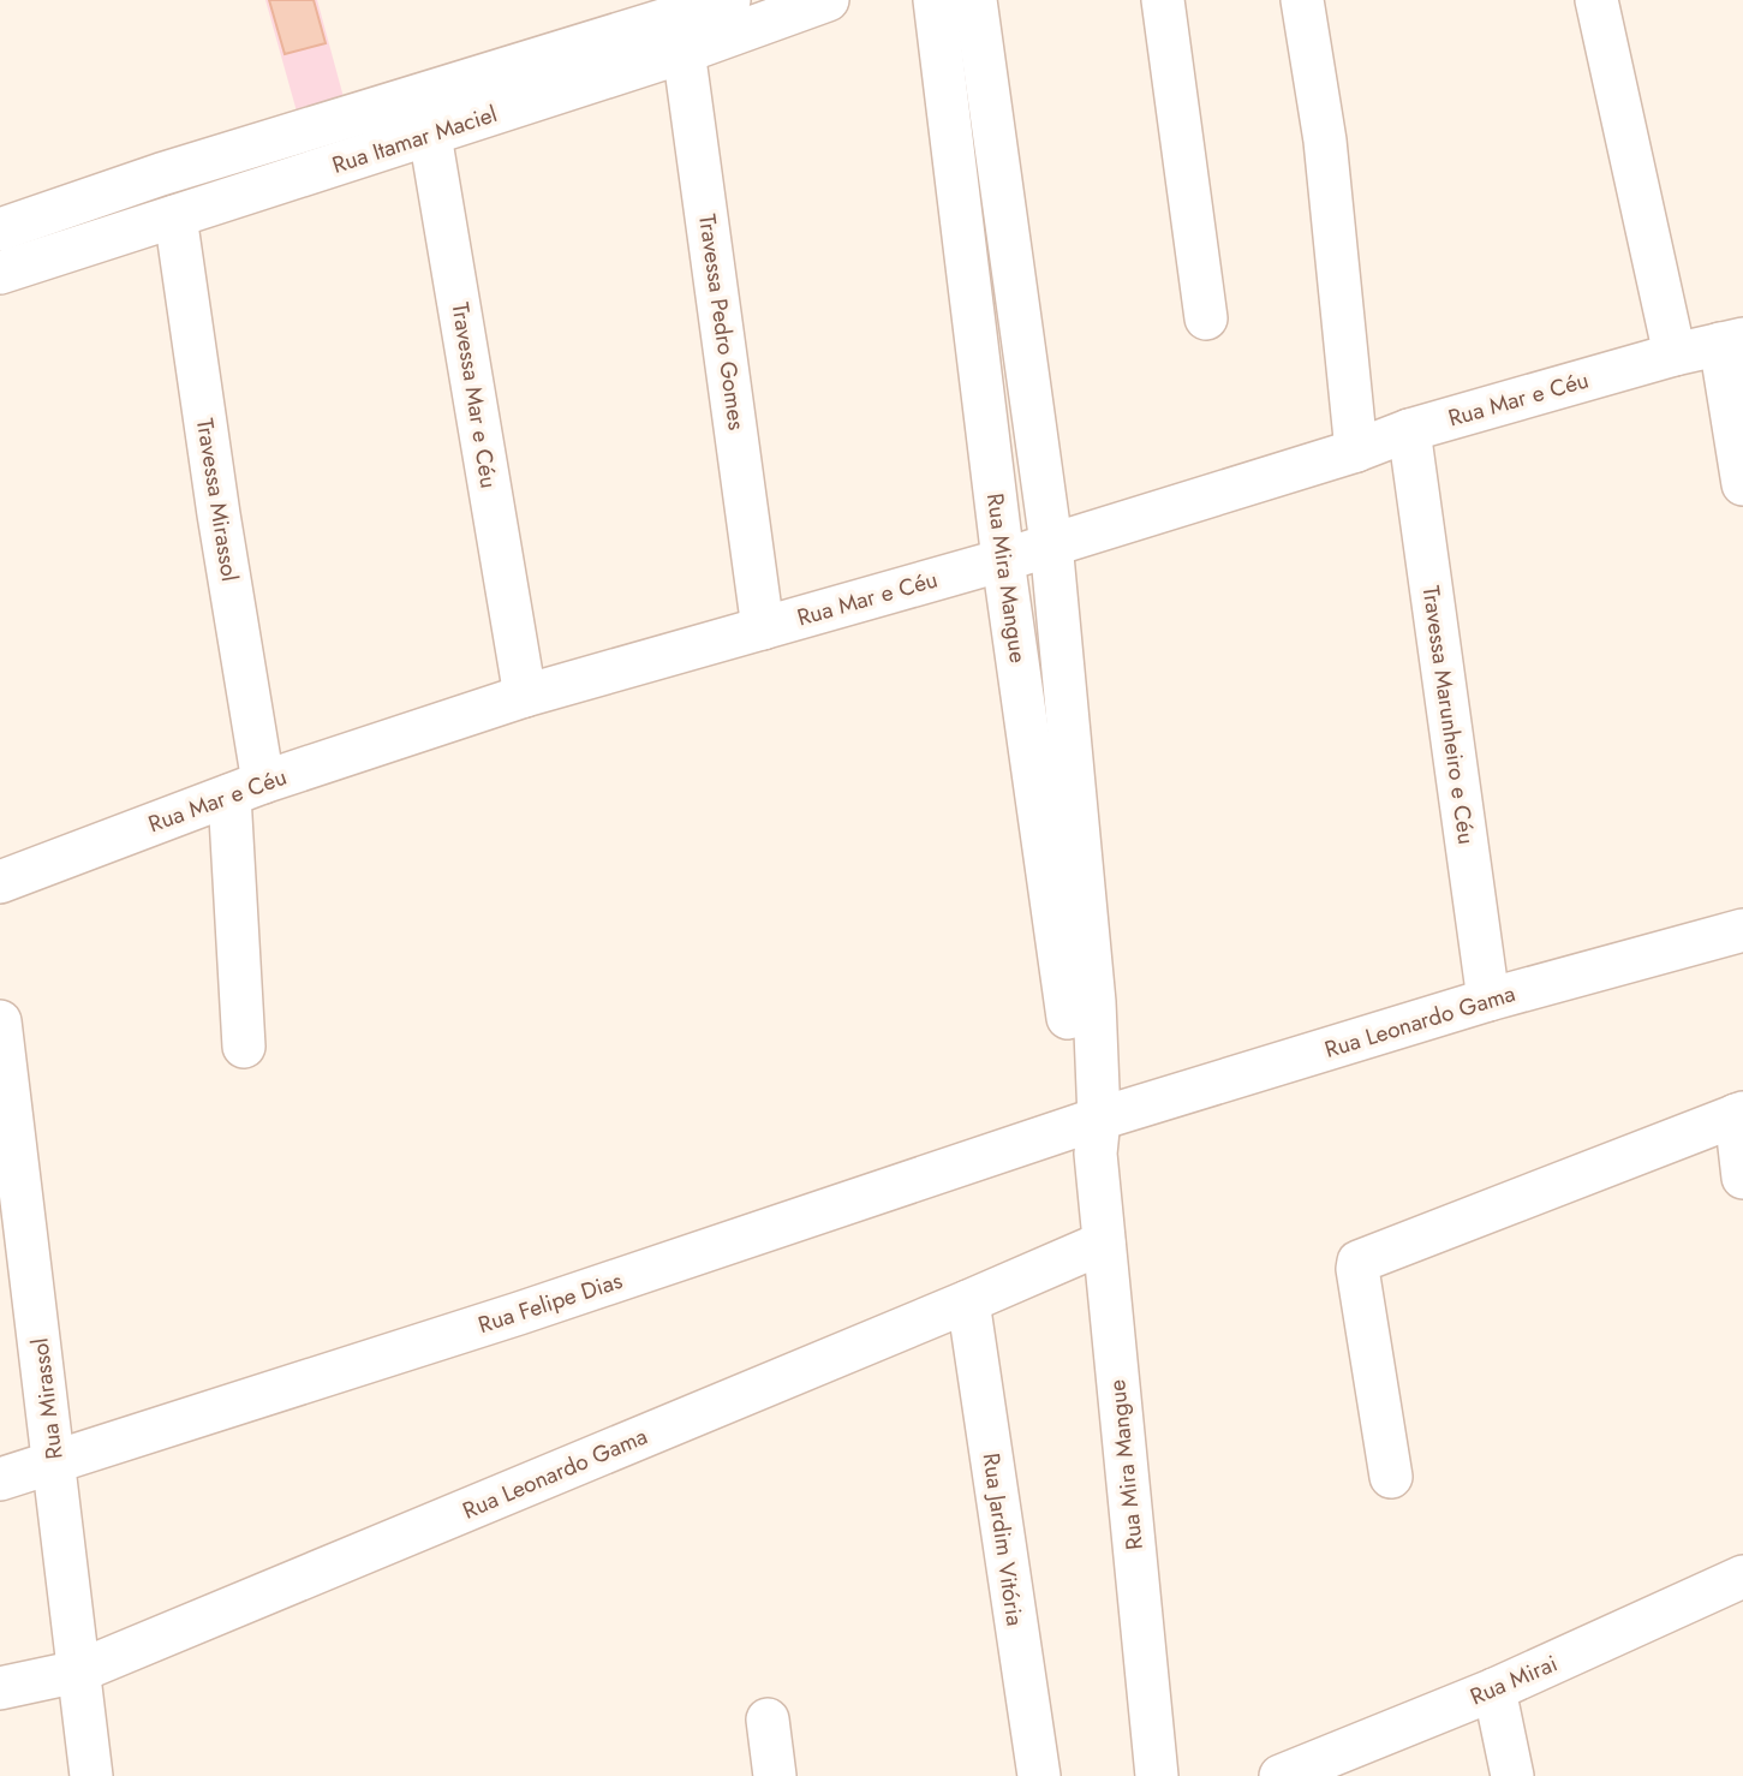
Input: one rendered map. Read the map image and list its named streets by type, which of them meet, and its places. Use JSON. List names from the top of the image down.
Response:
{
  "streets": {
    "street": [
      "Rua Itamar Maciel",
      "Travessa Pedro Gomes",
      "Travessa Mar e Céu",
      "Rua Mar e Céu",
      "Travessa Mirassol",
      "Rua Mira Mangue",
      "Travessa Marunheiro e Céu",
      "Rua Leonardo Gama",
      "Rua Felipe Dias",
      "Rua Mirassol",
      "Rua Jardim Vitória",
      "Rua Mirai"
    ]
  },
  "crossings": [
    ["Rua Itamar Maciel", "Travessa Pedro Gomes"],
    ["Rua Itamar Maciel", "Travessa Mar e Céu"],
    ["Rua Itamar Maciel", "Travessa Mirassol"],
    ["Travessa Pedro Gomes", "Rua Mar e Céu"],
    ["Travessa Mar e Céu", "Rua Mar e Céu"],
    ["Rua Mar e Céu", "Travessa Mirassol"],
    ["Rua Mar e Céu", "Rua Mira Mangue"],
    ["Rua Mar e Céu", "Travessa Marunheiro e Céu"],
    ["Rua Mira Mangue", "Rua Leonardo Gama"],
    ["Rua Mira Mangue", "Rua Felipe Dias"],
    ["Travessa Marunheiro e Céu", "Rua Leonardo Gama"],
    ["Rua Leonardo Gama", "Rua Felipe Dias"],
    ["Rua Leonardo Gama", "Rua Mirassol"],
    ["Rua Leonardo Gama", "Rua Jardim Vitória"],
    ["Rua Felipe Dias", "Rua Mirassol"]
  ]
}
